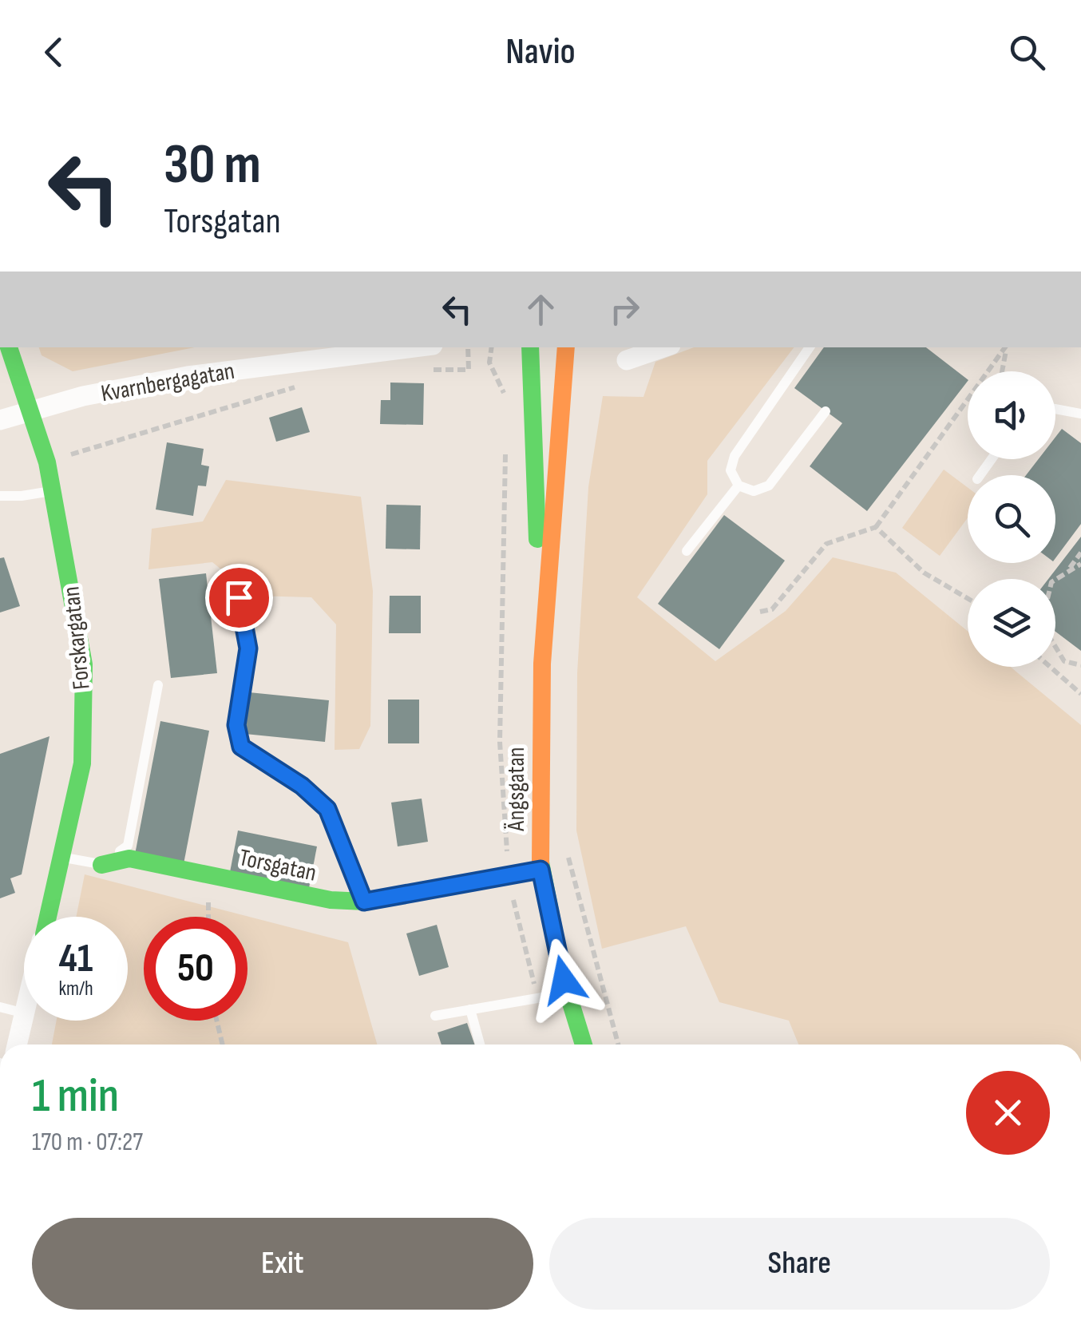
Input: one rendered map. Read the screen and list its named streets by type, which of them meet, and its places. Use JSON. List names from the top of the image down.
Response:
{
  "streets": {
    "street": [
      "Kvarnbergagatan",
      "Forskargatan",
      "Ängsgatan",
      "Torsgatan"
    ]
  },
  "crossings": [
    ["Kvarnbergagatan", "Forskargatan"],
    ["Ängsgatan", "Torsgatan"]
  ],
  "page": {
    "header": "Navio",
    "turn": ["30 m", "Torsgatan"],
    "speed": "41 km/h",
    "limit": "50",
    "heading": ["1 min", "170 m · 07:27"],
    "buttons": ["Exit", "Share"]
  }
}
